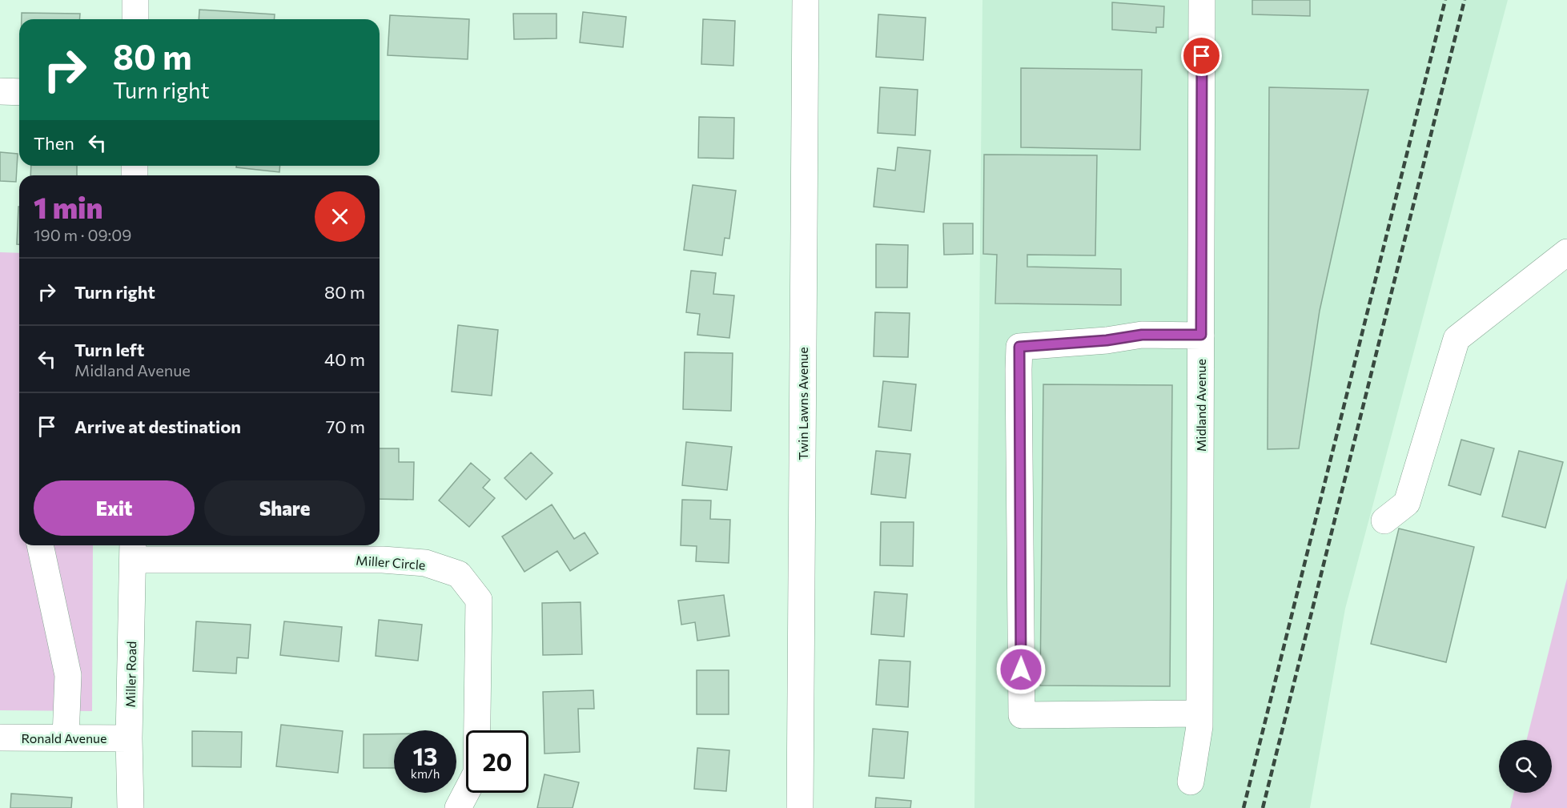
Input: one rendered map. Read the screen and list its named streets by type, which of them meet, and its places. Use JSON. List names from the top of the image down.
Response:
{
  "streets": {
    "street": [
      "Twin Lawns Avenue",
      "Midland Avenue",
      "Miller Circle",
      "Miller Road",
      "Ronald Avenue"
    ]
  },
  "crossings": [
    ["Miller Circle", "Miller Road"],
    ["Miller Road", "Ronald Avenue"]
  ],
  "page": {
    "turn": ["80 m", "Turn right"],
    "then": "Then",
    "heading": ["1 min", "190 m · 09:09"],
    "list": [
      {
        "name": "Turn right",
        "value": "80 m"
      },
      {
        "name": "Turn left",
        "note": "Midland Avenue",
        "value": "40 m"
      },
      {
        "name": "Arrive at destination",
        "value": "70 m"
      }
    ],
    "buttons": ["Exit", "Share"],
    "speed": "13 km/h",
    "limit": "20"
  }
}
